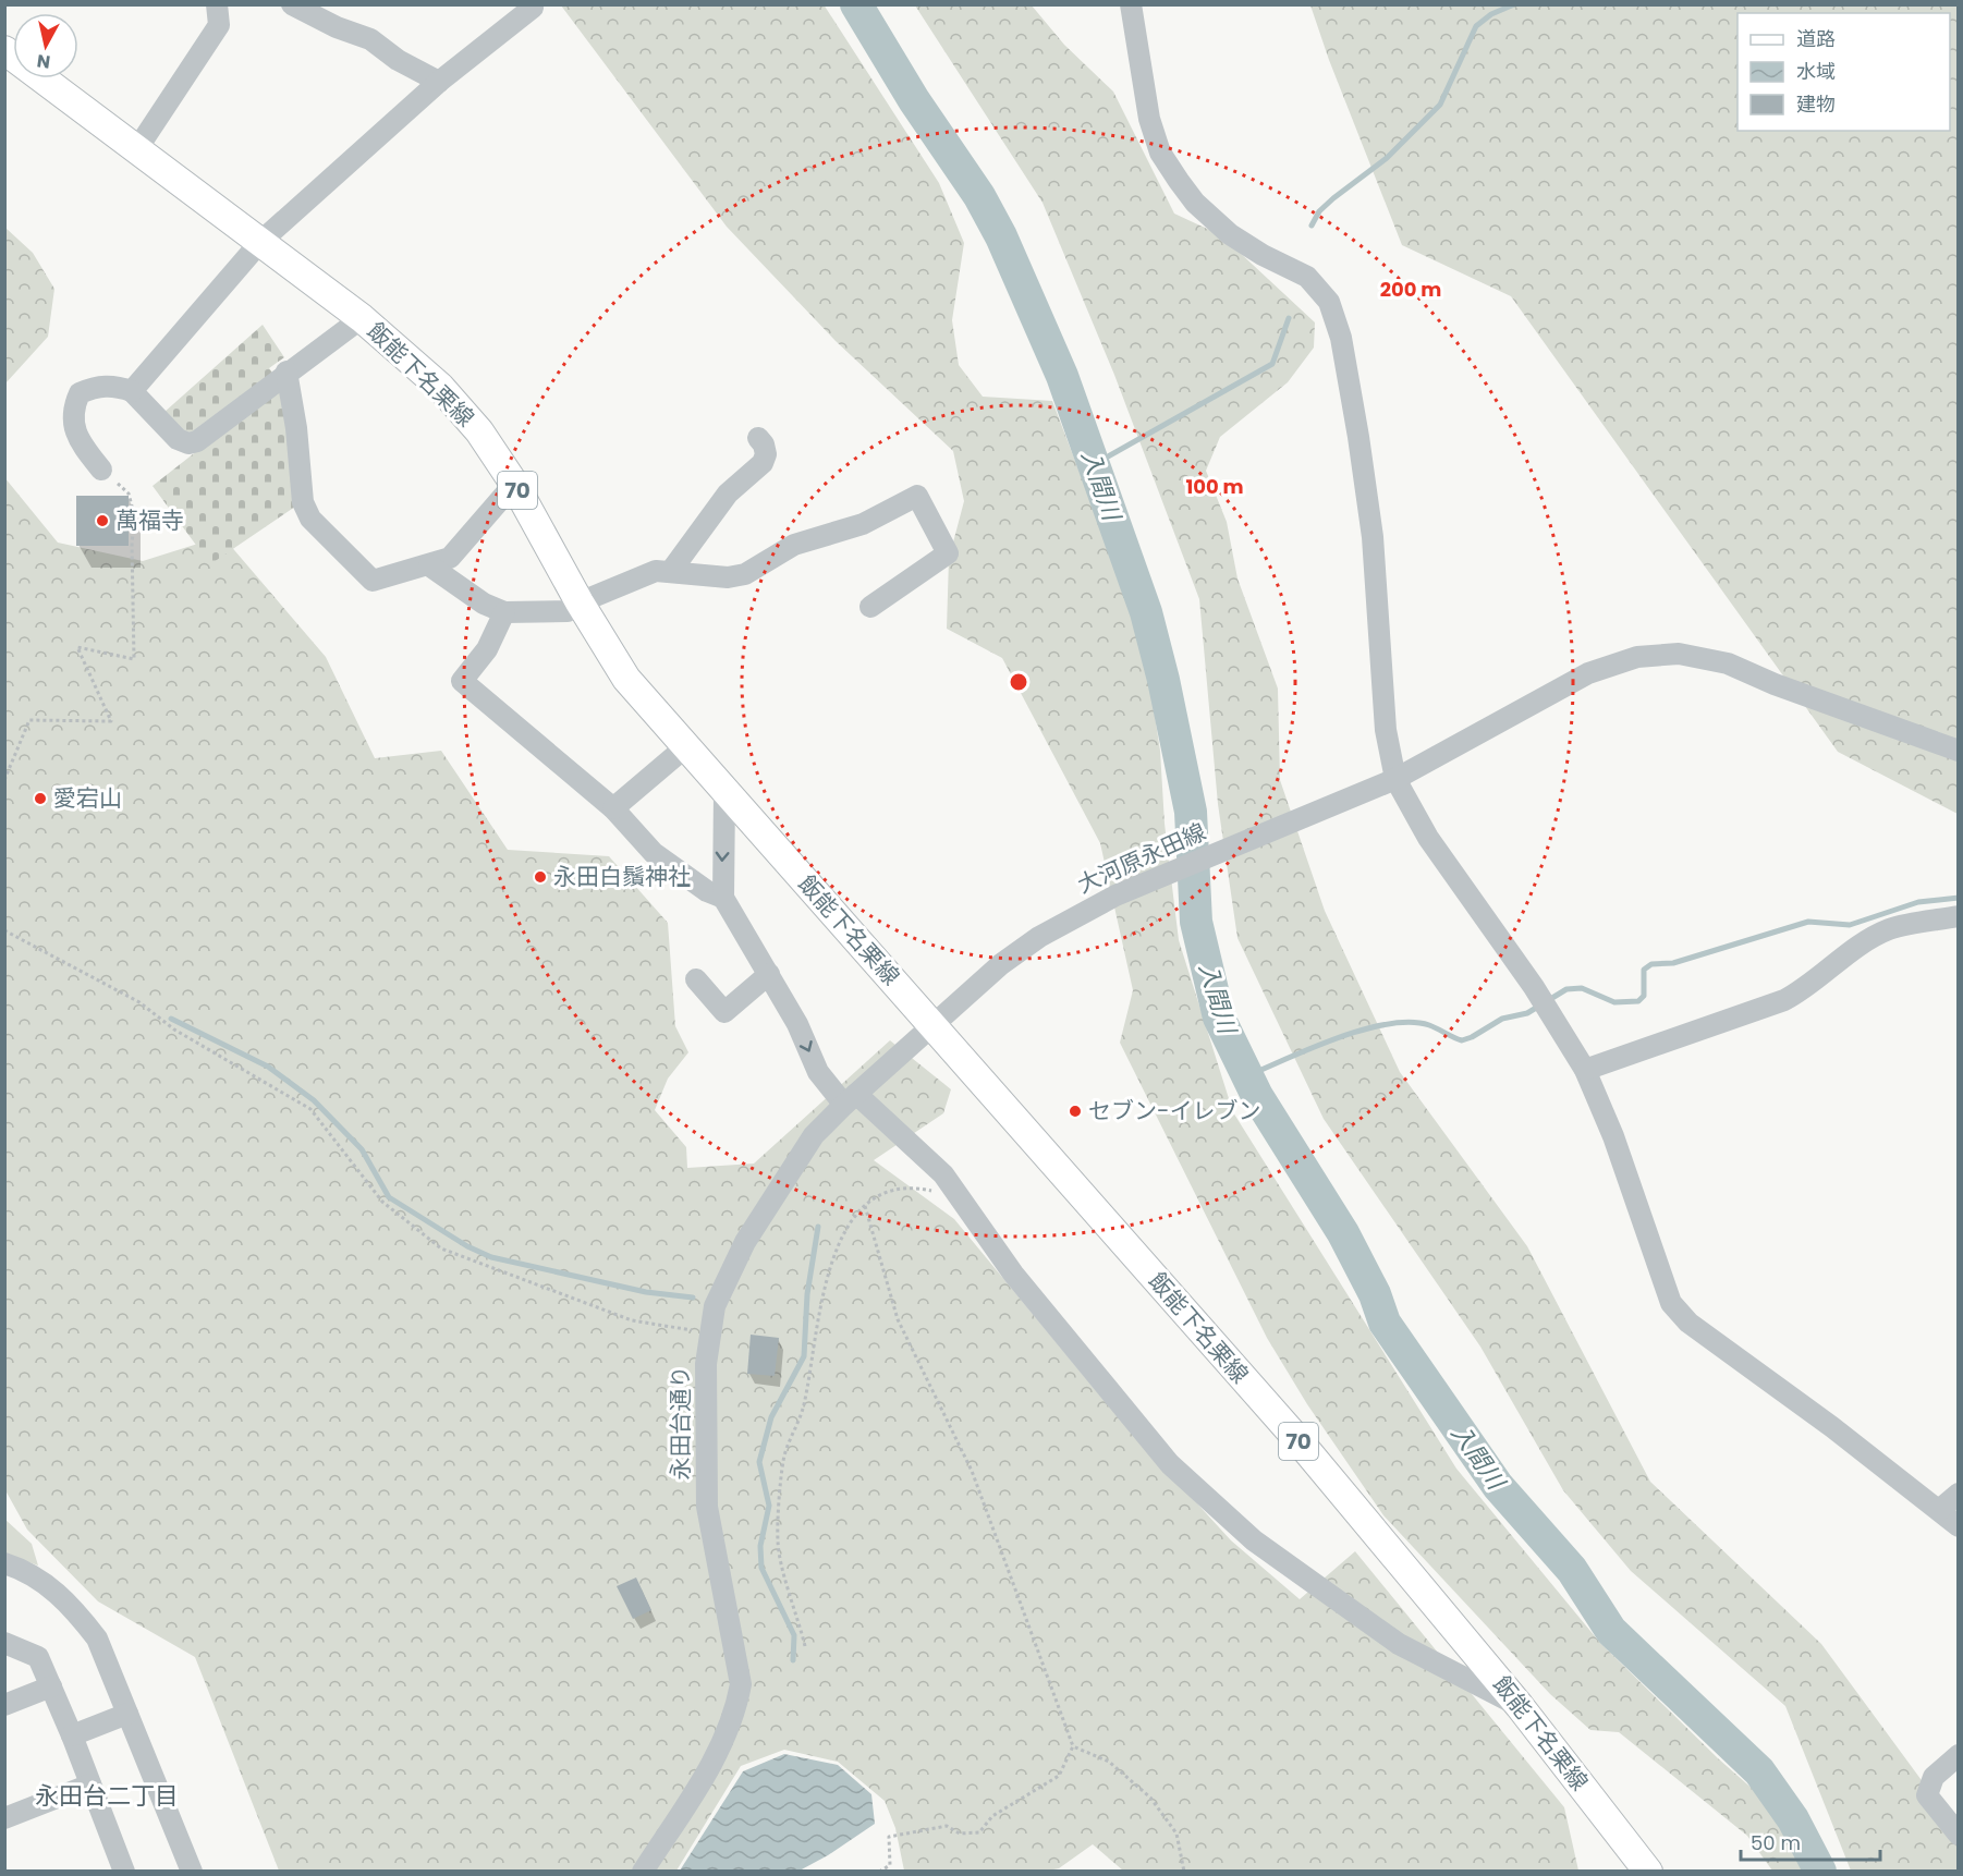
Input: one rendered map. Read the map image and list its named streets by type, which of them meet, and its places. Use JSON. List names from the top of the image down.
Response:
{
  "streets": {
    "main road": ["飯能下名栗線", "70"],
    "street": ["大河原永田線", "永田台通り"]
  },
  "crossings": [
    ["飯能下名栗線", "大河原永田線"],
    ["飯能下名栗線", "永田台通り"],
    ["大河原永田線", "永田台通り"]
  ],
  "districts": ["永田台二丁目"],
  "water": ["入間川"],
  "places": [
    "萬福寺",
    "愛宕山",
    "永田白鬚神社",
    "セブン-イレブン"
  ],
  "legend": ["道路", "水域", "建物"],
  "scale_bar": "50 m",
  "north": "bottom",
  "rings": ["200 m", "100 m"]
}
